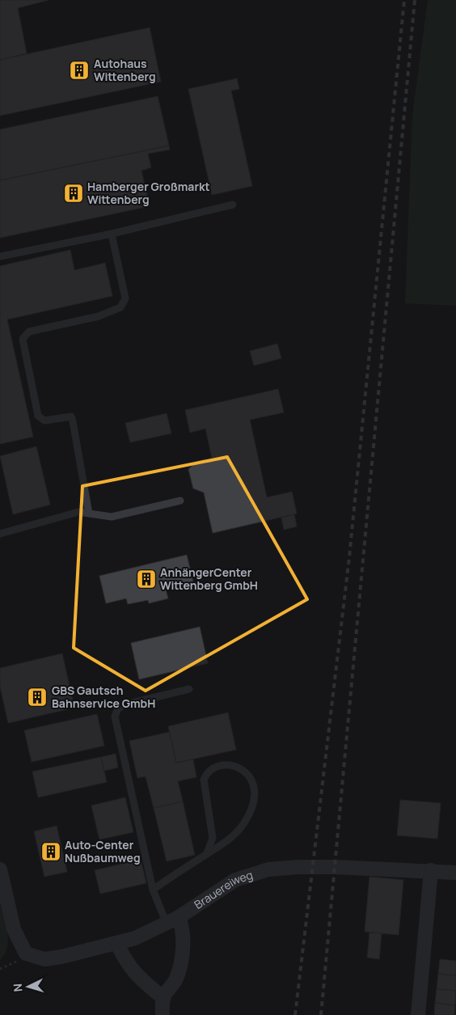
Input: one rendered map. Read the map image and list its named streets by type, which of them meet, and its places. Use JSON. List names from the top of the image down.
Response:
{
  "streets": {
    "street": ["Brauereiweg"]
  },
  "places": {
    "building": [
      "Autohaus Wittenberg",
      "Hamberger Großmarkt Wittenberg",
      "AnhängerCenter Wittenberg GmbH",
      "GBS Gautsch Bahnservice GmbH",
      "Auto-Center Nußbaumweg"
    ]
  },
  "north": "left"
}
